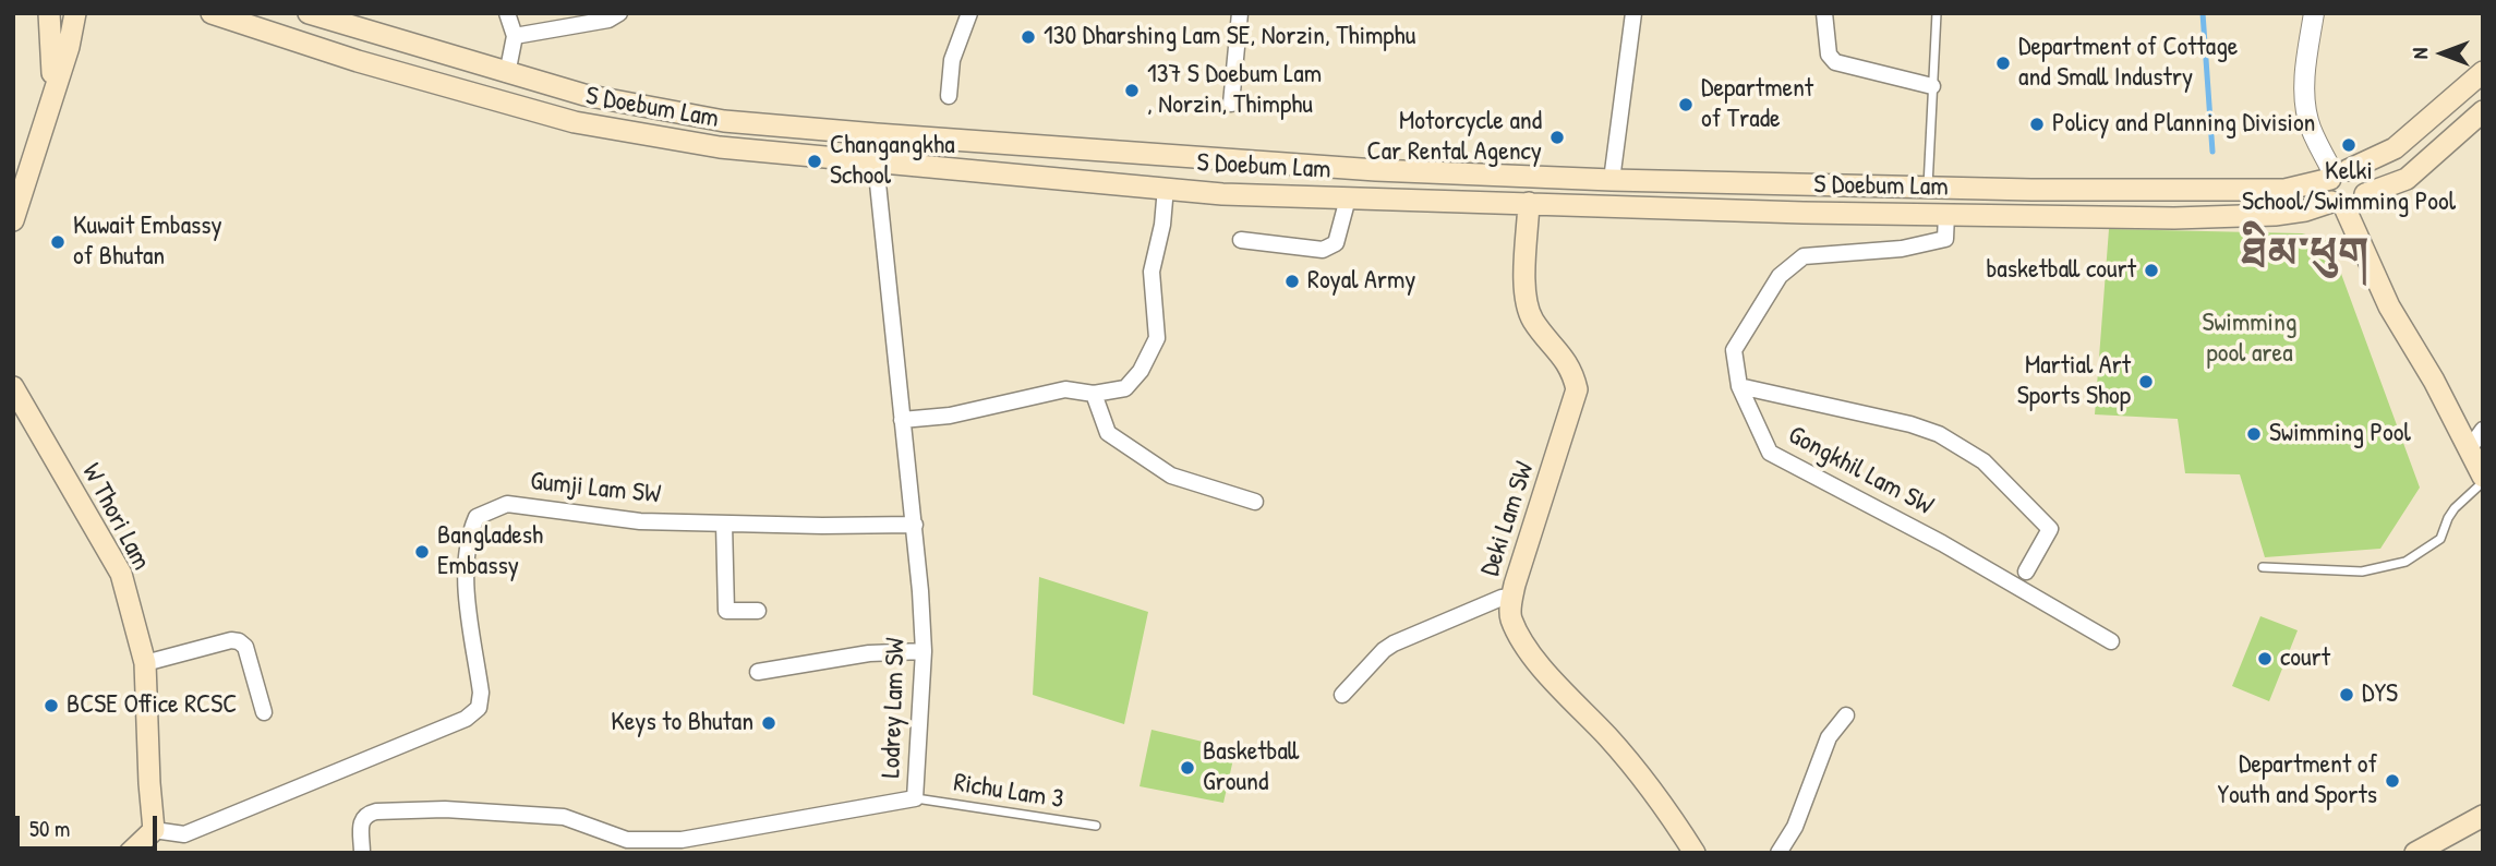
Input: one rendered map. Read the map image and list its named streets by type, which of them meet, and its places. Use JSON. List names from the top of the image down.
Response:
{
  "streets": {
    "main road": ["S Doebum Lam", "W Thori Lam", "Deki Lam SW"],
    "street": ["Gongkhil Lam SW", "Gumji Lam SW", "Lodrey Lam SW"],
    "lane": ["Richu Lam 3"]
  },
  "crossings": [
    ["S Doebum Lam", "Gongkhil Lam SW"],
    ["S Doebum Lam", "Deki Lam SW"],
    ["S Doebum Lam", "Lodrey Lam SW"],
    ["Gumji Lam SW", "W Thori Lam"],
    ["Gumji Lam SW", "Lodrey Lam SW"],
    ["Lodrey Lam SW", "Richu Lam 3"]
  ],
  "districts": ["ཐིམ་ཕུག"],
  "parks": ["Swimming pool area"],
  "places": [
    "130 Dharshing Lam SE, Norzin, Thimphu",
    "Department of Cottage and Small Industry",
    "137 S Doebum Lam , Norzin, Thimphu",
    "Department of Trade",
    "Policy and Planning Division",
    "Motorcycle and Car Rental Agency",
    "Kelki School/Swimming Pool",
    "Changangkha School",
    "Kuwait Embassy of Bhutan",
    "basketball court",
    "Royal Army",
    "Martial Art Sports Shop",
    "Swimming Pool",
    "Bangladesh Embassy",
    "court",
    "DYS",
    "BCSE Office RCSC",
    "Keys to Bhutan",
    "Basketball Ground",
    "Department of Youth and Sports"
  ],
  "scale_bar": "50 m",
  "north": "left"
}
